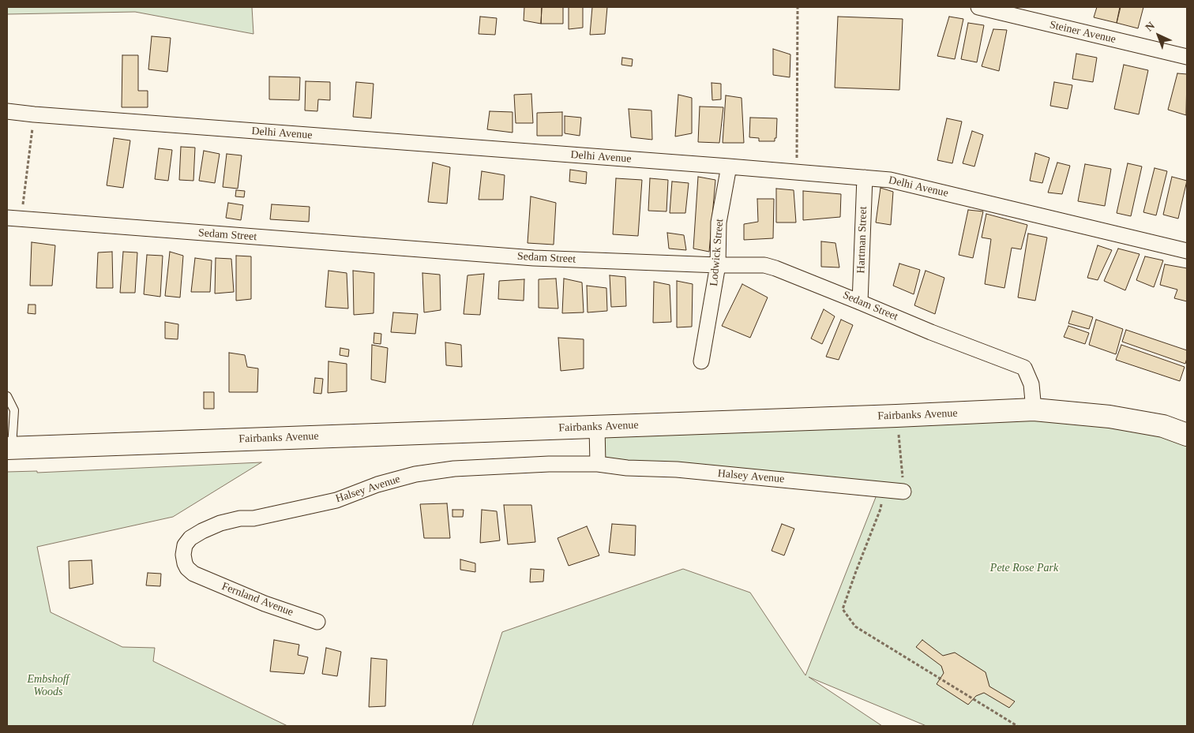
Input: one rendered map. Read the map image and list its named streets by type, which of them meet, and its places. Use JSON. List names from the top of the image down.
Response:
{
  "streets": {
    "street": [
      "Steiner Avenue",
      "Delhi Avenue",
      "Sedam Street",
      "Hartman Street",
      "Lodwick Street",
      "Fairbanks Avenue",
      "Halsey Avenue",
      "Fernland Avenue"
    ]
  },
  "crossings": [
    ["Delhi Avenue", "Hartman Street"],
    ["Delhi Avenue", "Lodwick Street"],
    ["Sedam Street", "Hartman Street"],
    ["Sedam Street", "Lodwick Street"],
    ["Sedam Street", "Fairbanks Avenue"],
    ["Halsey Avenue", "Fernland Avenue"]
  ],
  "parks": ["Pete Rose Park", "Embshoff Woods"],
  "north": "top left"
}
